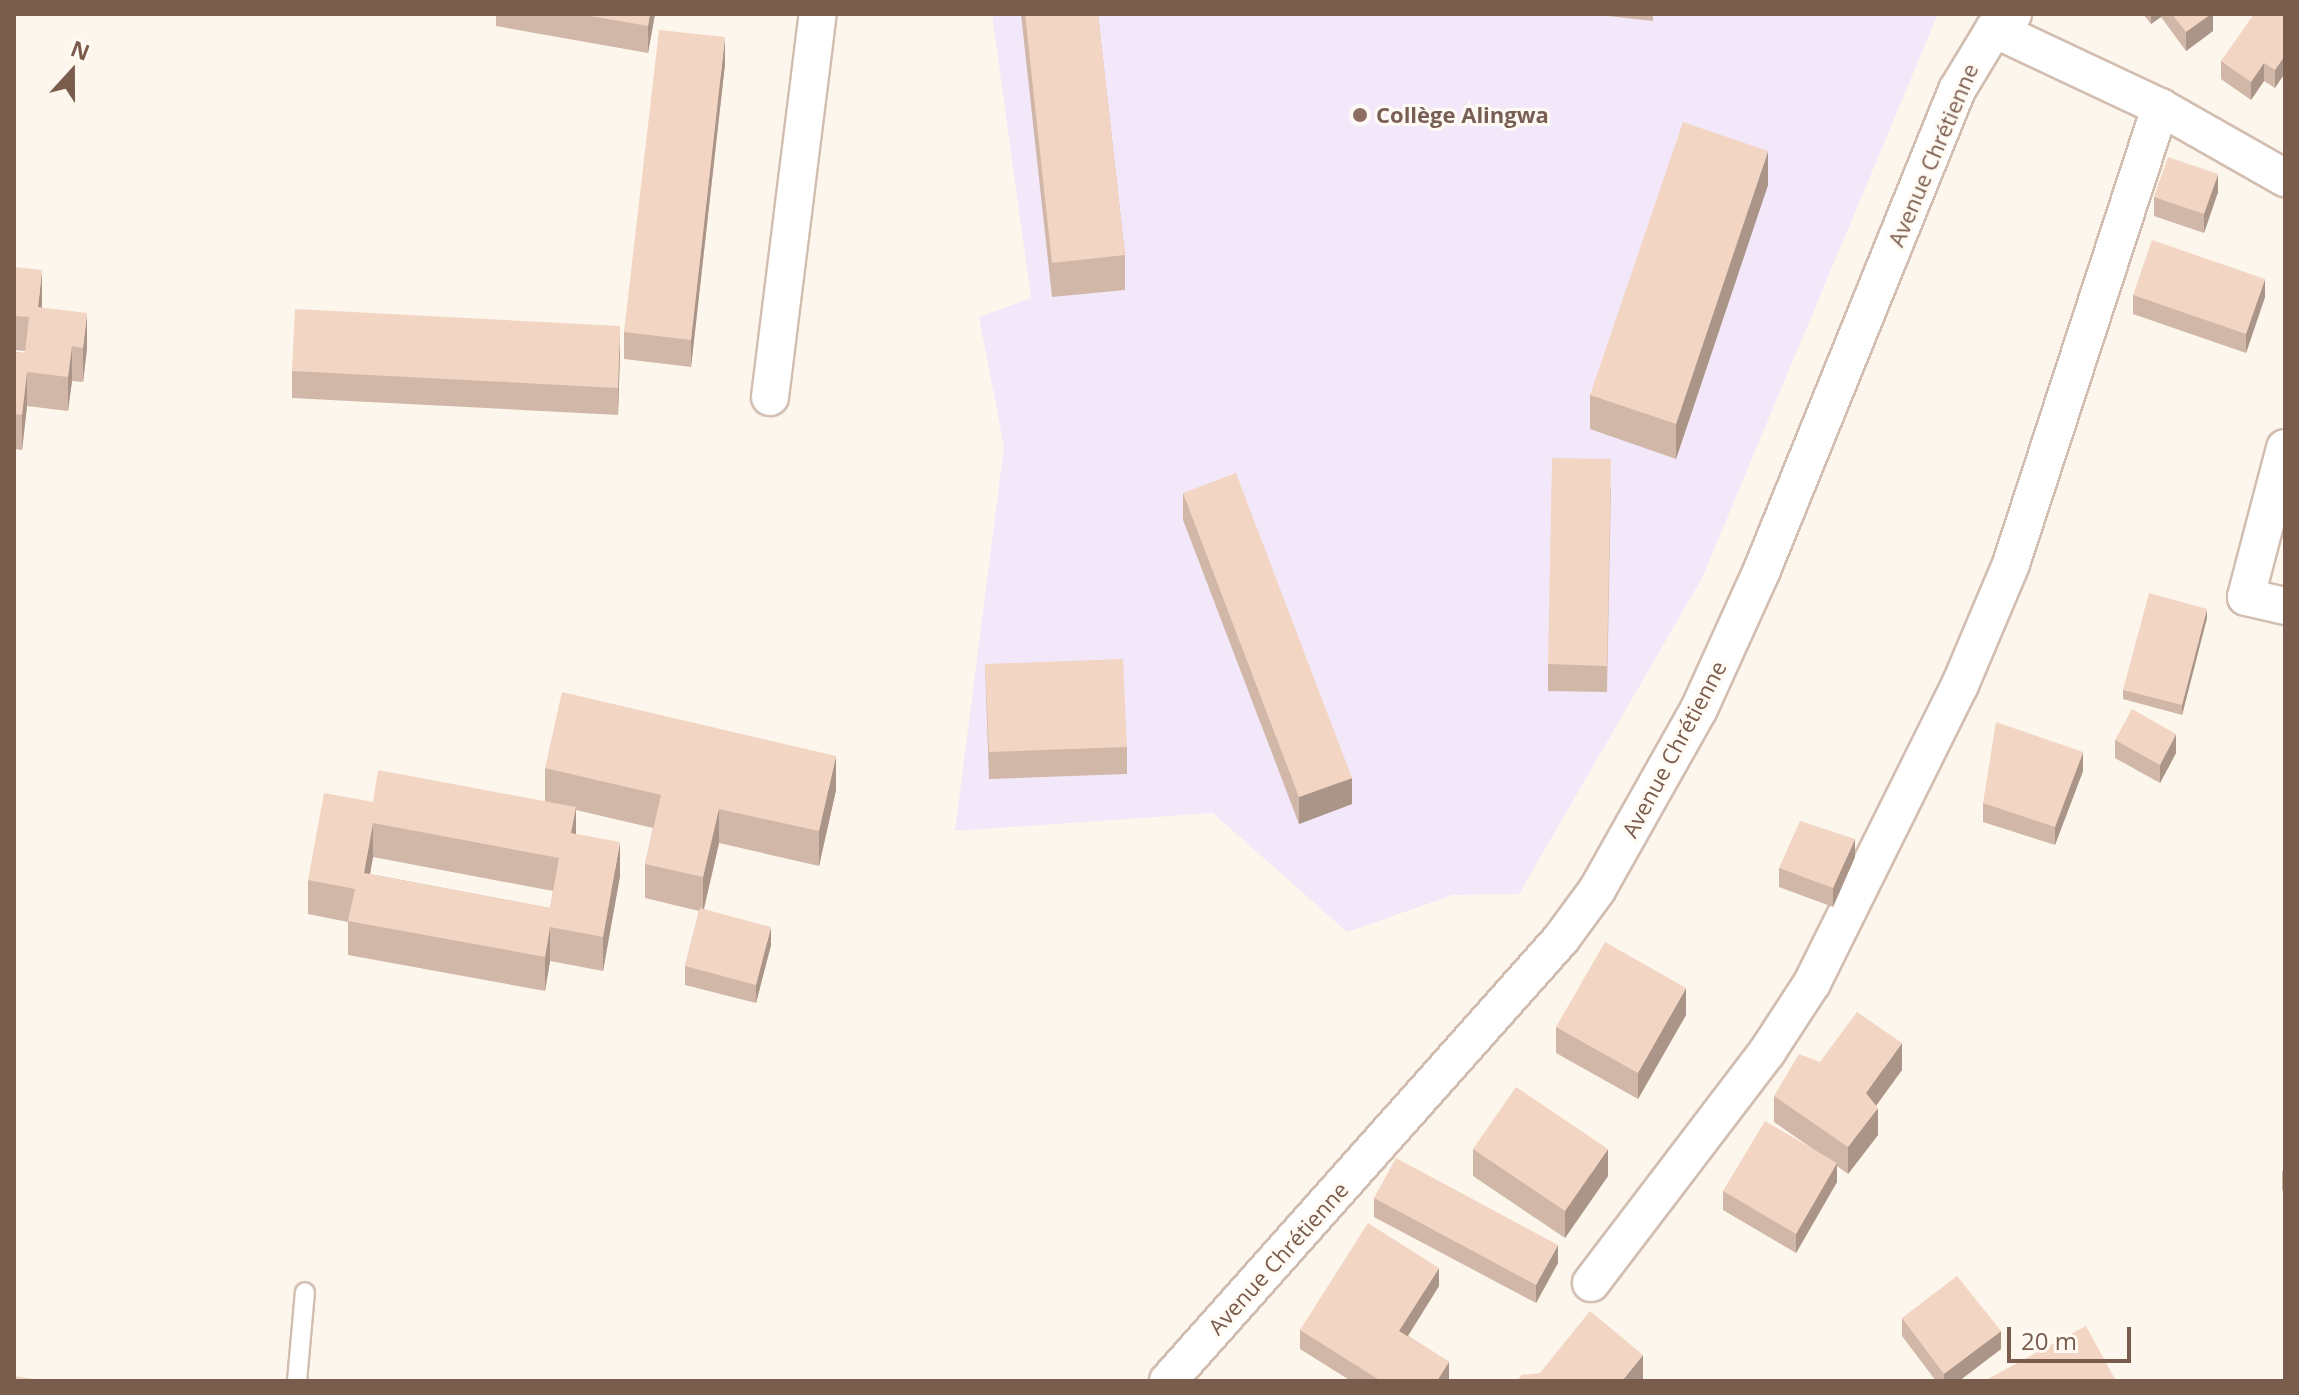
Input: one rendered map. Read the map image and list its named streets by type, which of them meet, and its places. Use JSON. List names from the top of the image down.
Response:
{
  "streets": {
    "street": ["Avenue Chrétienne"]
  },
  "places": ["Collège Alingwa"],
  "scale_bar": "20 m",
  "north": "top"
}
